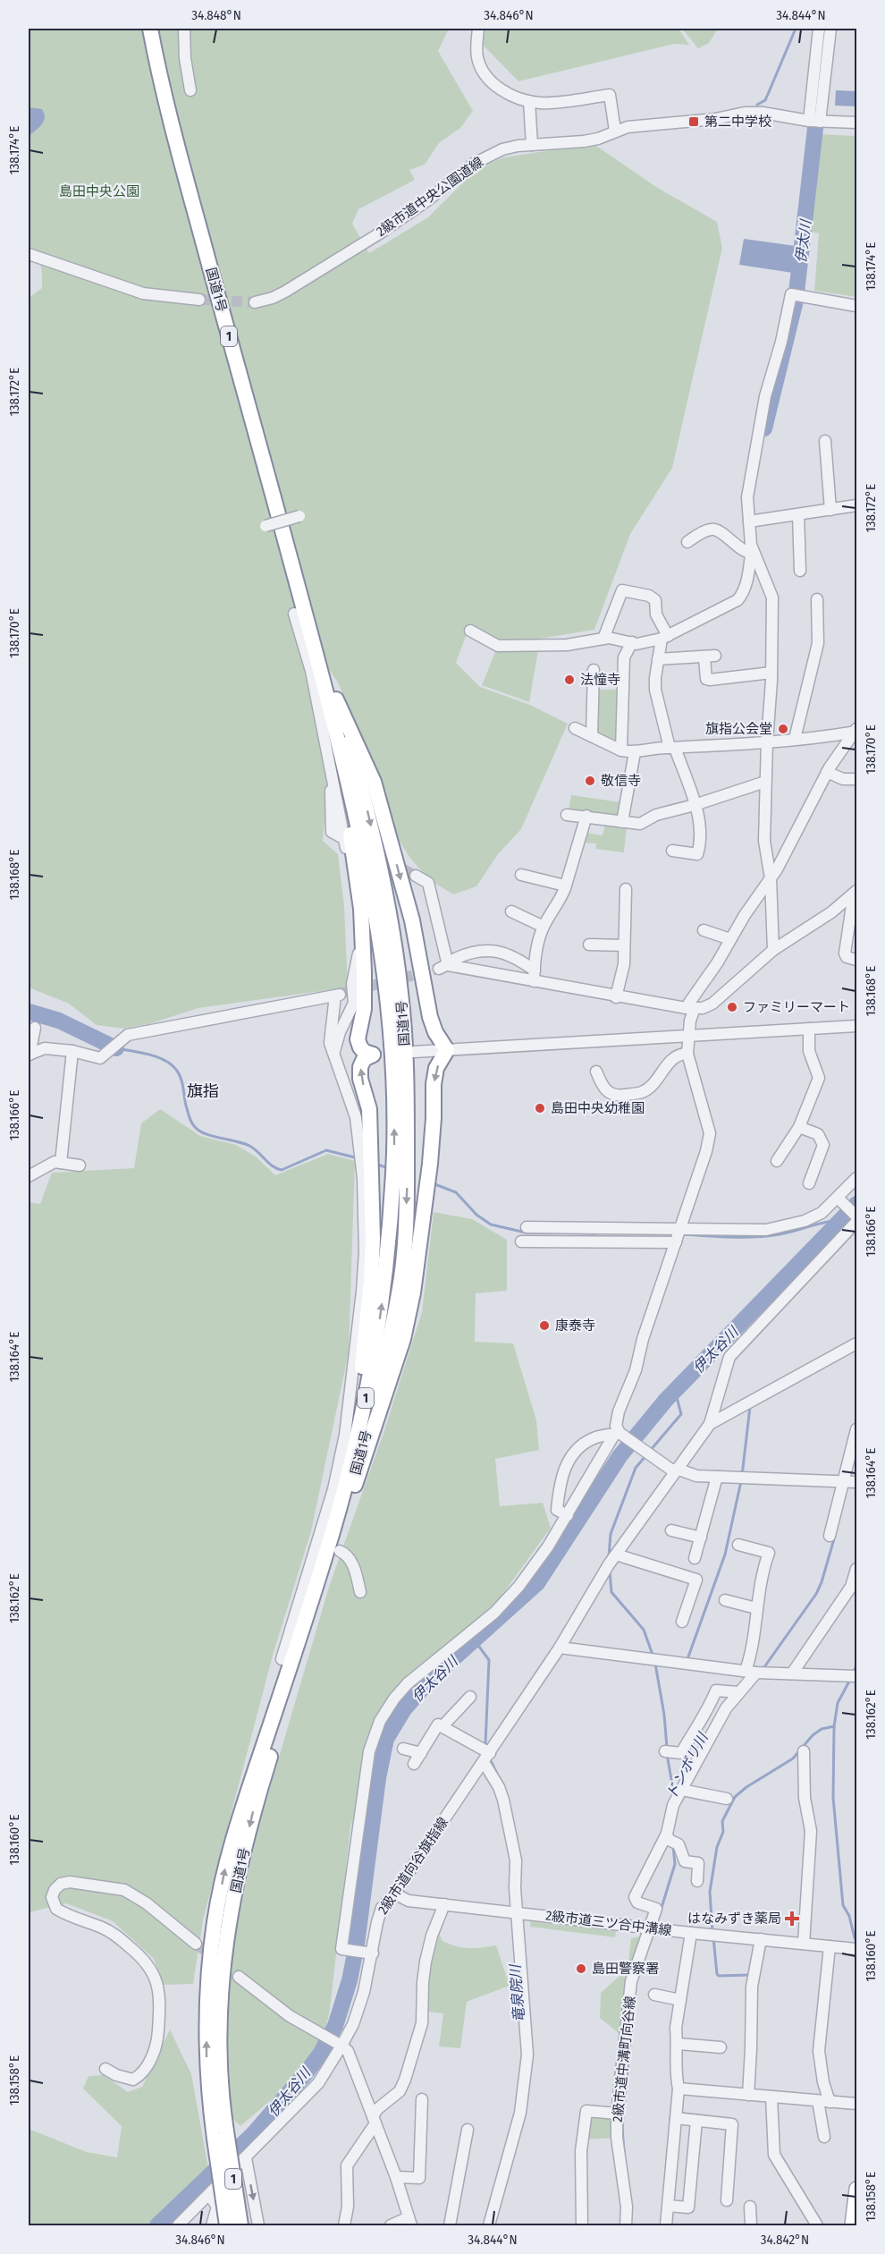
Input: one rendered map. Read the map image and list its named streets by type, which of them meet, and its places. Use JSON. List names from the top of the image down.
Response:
{
  "streets": {
    "highway": ["国道1号", "1"],
    "street": [
      "2級市道中央公園道線",
      "2級市道向谷旗指線",
      "2級市道三ツ合中溝線",
      "2級市道中溝町向谷線"
    ]
  },
  "crossings": [
    ["2級市道向谷旗指線", "2級市道三ツ合中溝線"],
    ["2級市道三ツ合中溝線", "2級市道中溝町向谷線"]
  ],
  "districts": ["旗指"],
  "water": [
    "伊太川",
    "伊太谷川",
    "ドンボリ川",
    "竜泉院川"
  ],
  "parks": ["島田中央公園"],
  "places": {
    "transit": ["第二中学校"],
    "other": [
      "法憧寺",
      "旗指公会堂",
      "敬信寺",
      "ファミリーマート",
      "島田中央幼稚園",
      "康泰寺",
      "島田警察署"
    ],
    "health": ["はなみずき薬局"]
  },
  "coordinates": [
    "34.848°N",
    "34.846°N",
    "34.844°N",
    "138.174°E",
    "138.172°E",
    "138.170°E",
    "138.168°E",
    "138.166°E",
    "138.164°E",
    "138.162°E",
    "138.160°E",
    "138.158°E",
    "34.842°N"
  ]
}
